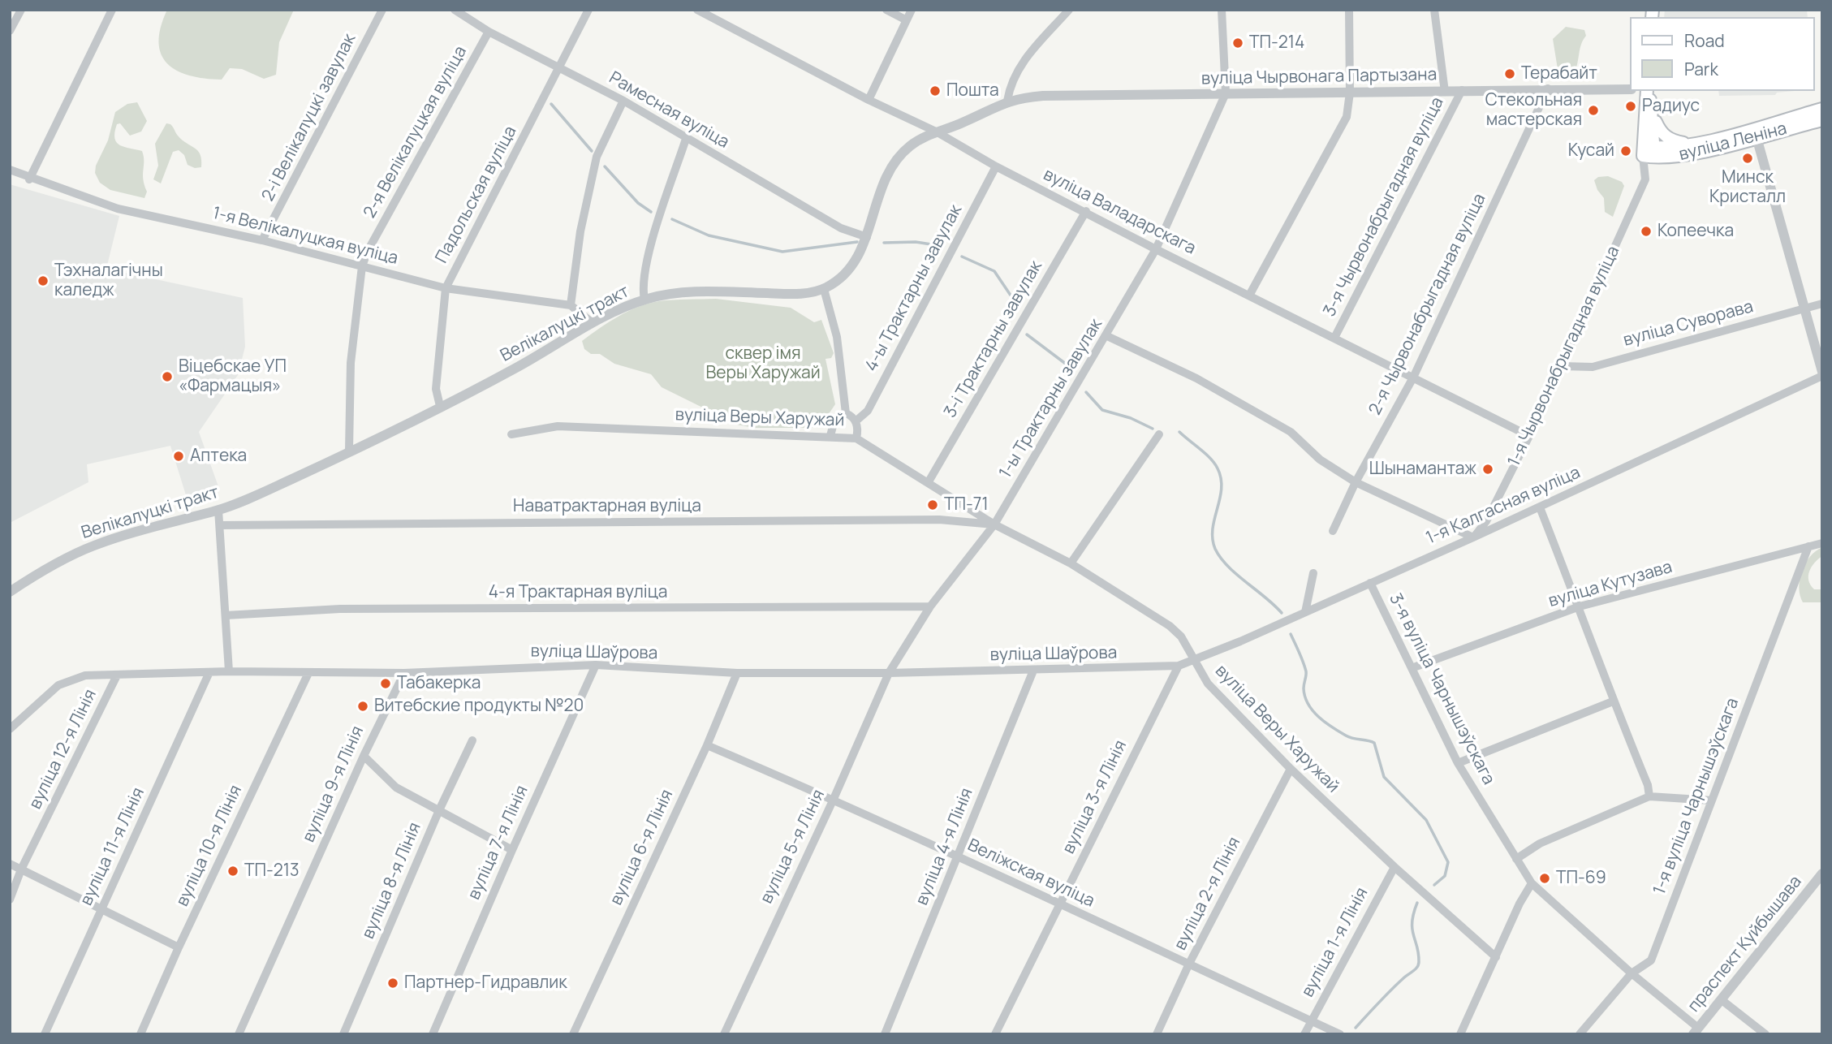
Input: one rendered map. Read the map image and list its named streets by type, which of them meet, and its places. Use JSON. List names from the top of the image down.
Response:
{
  "streets": {
    "main road": ["вуліца Леніна", "1-я Чырвонабрыгадная вуліца"],
    "street": [
      "вуліца Чырвонага Партызана",
      "Рамесная вуліца",
      "2-і Велікалуцкі завулак",
      "2-я Велікалуцкая вуліца",
      "Падольская вуліца",
      "3-я Чырвонабрыгадная вуліца",
      "вуліца Валадарскага",
      "1-я Велікалуцкая вуліца",
      "4-ы Трактарны завулак",
      "2-я Чырвонабрыгадная вуліца",
      "Велікалуцкі тракт",
      "вуліца Суворава",
      "3-і Трактарны завулак",
      "1-ы Трактарны завулак",
      "вуліца Веры Харужай",
      "1-я Калгасная вуліца",
      "Наватрактарная вуліца",
      "вуліца Кутузава",
      "4-я Трактарная вуліца",
      "вуліца Шаўрова",
      "3-я вуліца Чарнышэўскага",
      "вуліца 12-я Лінія",
      "вуліца 9-я Лінія",
      "1-я вуліца Чарнышэўскага",
      "вуліца 3-я Лінія",
      "вуліца 7-я Лінія",
      "вуліца 10-я Лінія",
      "вуліца 11-я Лінія",
      "вуліца 5-я Лінія",
      "вуліца 4-я Лінія",
      "вуліца 6-я Лінія",
      "Веліжская вуліца",
      "вуліца 8-я Лінія",
      "вуліца 2-я Лінія",
      "вуліца 1-я Лінія",
      "праспект Куйбышава"
    ]
  },
  "crossings": [
    ["вуліца Чырвонага Партызана", "3-я Чырвонабрыгадная вуліца"],
    ["вуліца Чырвонага Партызана", "2-я Чырвонабрыгадная вуліца"],
    ["вуліца Чырвонага Партызана", "Велікалуцкі тракт"],
    ["вуліца Чырвонага Партызана", "1-ы Трактарны завулак"],
    ["Рамесная вуліца", "2-я Велікалуцкая вуліца"],
    ["Рамесная вуліца", "Падольская вуліца"],
    ["Рамесная вуліца", "Велікалуцкі тракт"],
    ["2-і Велікалуцкі завулак", "1-я Велікалуцкая вуліца"],
    ["2-я Велікалуцкая вуліца", "1-я Велікалуцкая вуліца"],
    ["2-я Велікалуцкая вуліца", "Велікалуцкі тракт"],
    ["вуліца Леніна", "1-я Чырвонабрыгадная вуліца"],
    ["Падольская вуліца", "1-я Велікалуцкая вуліца"],
    ["Падольская вуліца", "Велікалуцкі тракт"],
    ["3-я Чырвонабрыгадная вуліца", "вуліца Валадарскага"],
    ["вуліца Валадарскага", "4-ы Трактарны завулак"],
    ["вуліца Валадарскага", "2-я Чырвонабрыгадная вуліца"],
    ["вуліца Валадарскага", "Велікалуцкі тракт"],
    ["вуліца Валадарскага", "3-і Трактарны завулак"],
    ["вуліца Валадарскага", "1-я Чырвонабрыгадная вуліца"],
    ["вуліца Валадарскага", "1-ы Трактарны завулак"],
    ["вуліца Суворава", "1-я Чырвонабрыгадная вуліца"],
    ["3-і Трактарны завулак", "вуліца Веры Харужай"],
    ["1-я Чырвонабрыгадная вуліца", "1-я Калгасная вуліца"],
    ["1-ы Трактарны завулак", "вуліца Веры Харужай"],
    ["1-ы Трактарны завулак", "Наватрактарная вуліца"],
    ["1-ы Трактарны завулак", "4-я Трактарная вуліца"],
    ["1-ы Трактарны завулак", "вуліца Шаўрова"],
    ["1-ы Трактарны завулак", "вуліца 5-я Лінія"],
    ["вуліца Веры Харужай", "1-я Калгасная вуліца"],
    ["вуліца Веры Харужай", "Наватрактарная вуліца"],
    ["вуліца Веры Харужай", "вуліца Шаўрова"],
    ["вуліца Веры Харужай", "вуліца 2-я Лінія"],
    ["вуліца Веры Харужай", "вуліца 1-я Лінія"],
    ["1-я Калгасная вуліца", "вуліца Шаўрова"],
    ["1-я Калгасная вуліца", "3-я вуліца Чарнышэўскага"],
    ["вуліца Кутузава", "3-я вуліца Чарнышэўскага"],
    ["вуліца Кутузава", "1-я вуліца Чарнышэўскага"],
    ["вуліца Шаўрова", "вуліца 12-я Лінія"],
    ["вуліца Шаўрова", "вуліца 9-я Лінія"],
    ["вуліца Шаўрова", "вуліца 3-я Лінія"],
    ["вуліца Шаўрова", "вуліца 7-я Лінія"],
    ["вуліца Шаўрова", "вуліца 10-я Лінія"],
    ["вуліца Шаўрова", "вуліца 11-я Лінія"],
    ["вуліца Шаўрова", "вуліца 5-я Лінія"],
    ["вуліца Шаўрова", "вуліца 4-я Лінія"],
    ["вуліца Шаўрова", "вуліца 6-я Лінія"],
    ["3-я вуліца Чарнышэўскага", "1-я вуліца Чарнышэўскага"],
    ["3-я вуліца Чарнышэўскага", "праспект Куйбышава"],
    ["вуліца 3-я Лінія", "Веліжская вуліца"],
    ["вуліца 5-я Лінія", "Веліжская вуліца"],
    ["вуліца 4-я Лінія", "Веліжская вуліца"],
    ["вуліца 6-я Лінія", "Веліжская вуліца"],
    ["Веліжская вуліца", "вуліца 2-я Лінія"],
    ["Веліжская вуліца", "вуліца 1-я Лінія"]
  ],
  "parks": ["сквер імя Веры Харужай"],
  "places": [
    "ТП-214",
    "Терабайт",
    "Пошта",
    "Радиус",
    "Стекольная мастерская",
    "Кусай",
    "Минск Кристалл",
    "Копеечка",
    "Тэхналагічны каледж",
    "Віцебскае УП «Фармацыя»",
    "Аптека",
    "Шынамантаж",
    "ТП-71",
    "Табакерка",
    "Витебские продукты №20",
    "ТП-213",
    "ТП-69",
    "Партнер-Гидравлик"
  ],
  "legend": ["Road", "Park"]
}
